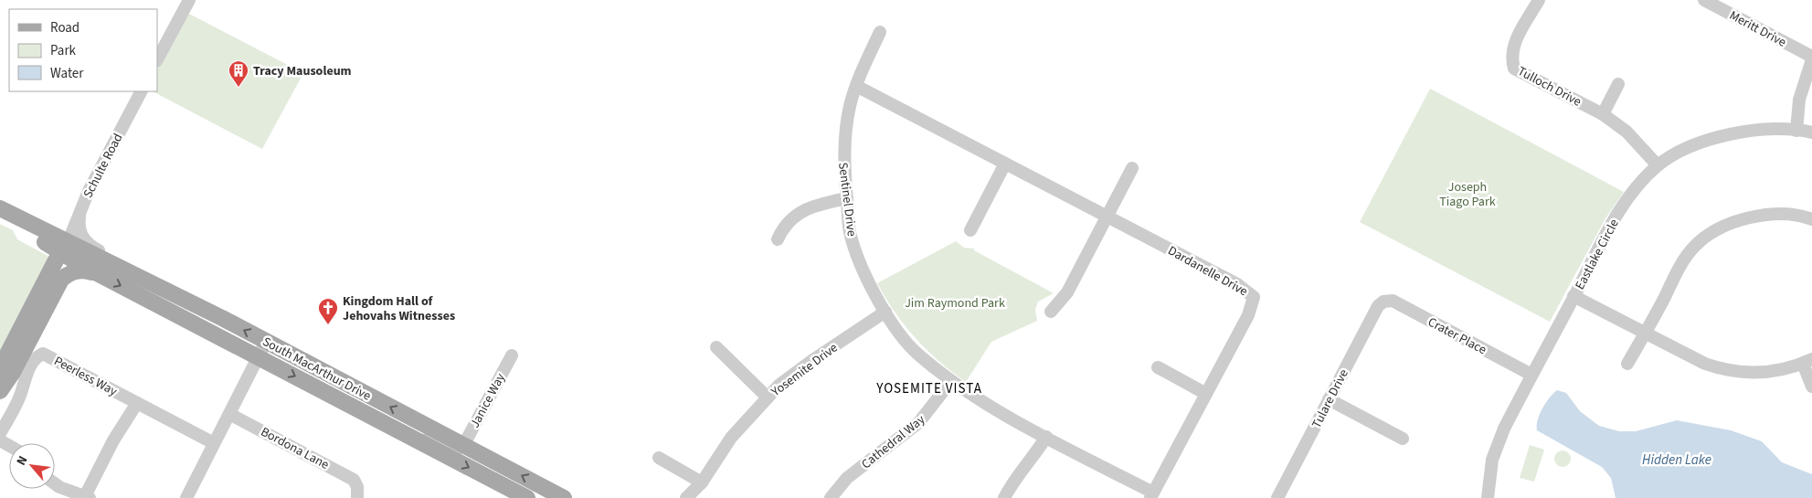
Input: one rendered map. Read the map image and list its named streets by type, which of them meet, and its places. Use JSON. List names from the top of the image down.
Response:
{
  "streets": {
    "main road": ["Schulte Road", "South MacArthur Drive"],
    "street": [
      "Meritt Drive",
      "Tulloch Drive",
      "Sentinel Drive",
      "Eastlake Circle",
      "Dardanelle Drive",
      "Crater Place",
      "Yosemite Drive",
      "Peerless Way",
      "Tulare Drive",
      "Janice Way",
      "Cathedral Way",
      "Bordona Lane"
    ]
  },
  "crossings": [
    ["Schulte Road", "South MacArthur Drive"],
    ["Sentinel Drive", "Dardanelle Drive"],
    ["Sentinel Drive", "Yosemite Drive"],
    ["Sentinel Drive", "Cathedral Way"],
    ["Eastlake Circle", "Crater Place"],
    ["Crater Place", "Tulare Drive"],
    ["South MacArthur Drive", "Janice Way"]
  ],
  "districts": ["YOSEMITE VISTA"],
  "water": ["Hidden Lake"],
  "parks": ["Joseph Tiago Park", "Jim Raymond Park"],
  "places": {
    "building": ["Tracy Mausoleum"],
    "church": ["Kingdom Hall of Jehovahs Witnesses"]
  },
  "legend": ["Road", "Park", "Water"],
  "north": "top left"
}
